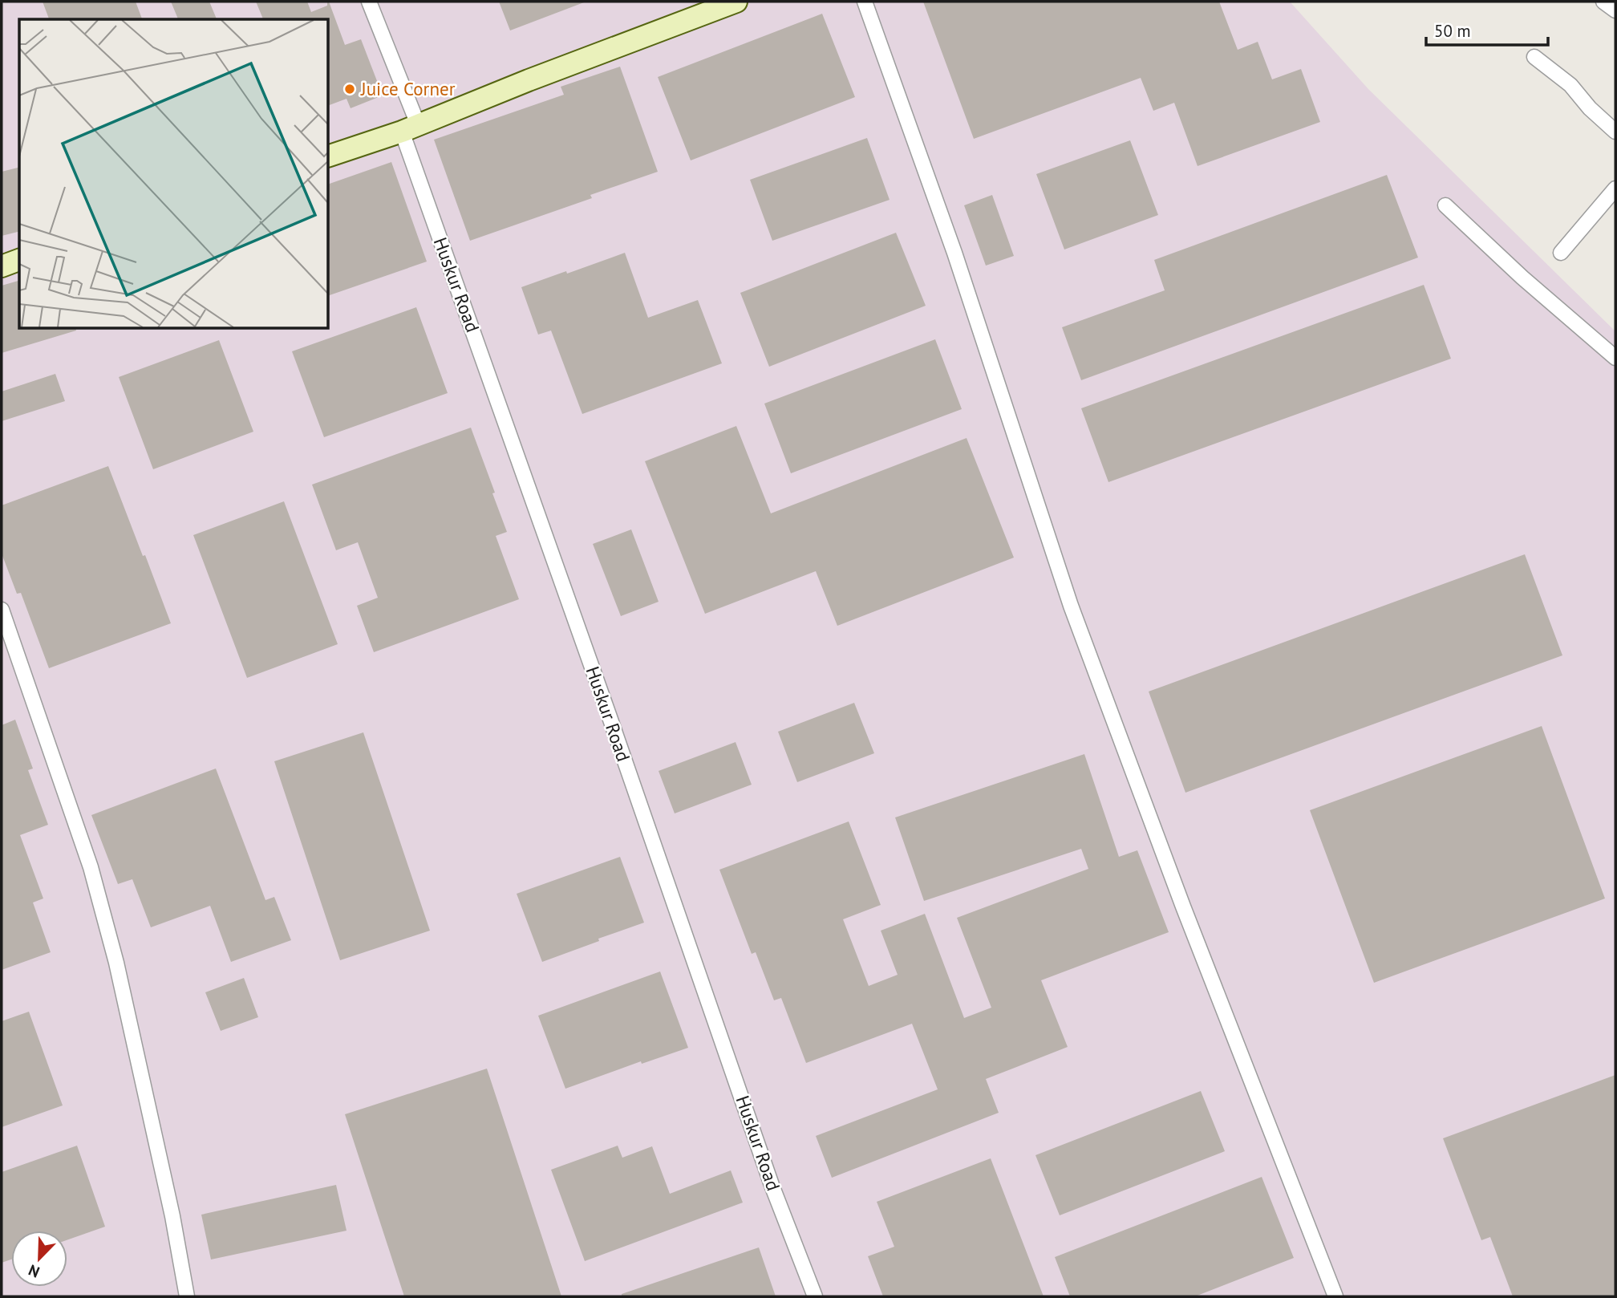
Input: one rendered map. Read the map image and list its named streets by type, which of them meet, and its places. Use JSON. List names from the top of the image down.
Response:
{
  "streets": {
    "street": ["Huskur Road"]
  },
  "places": ["Juice Corner"],
  "scale_bar": "50 m",
  "north": "bottom left"
}
